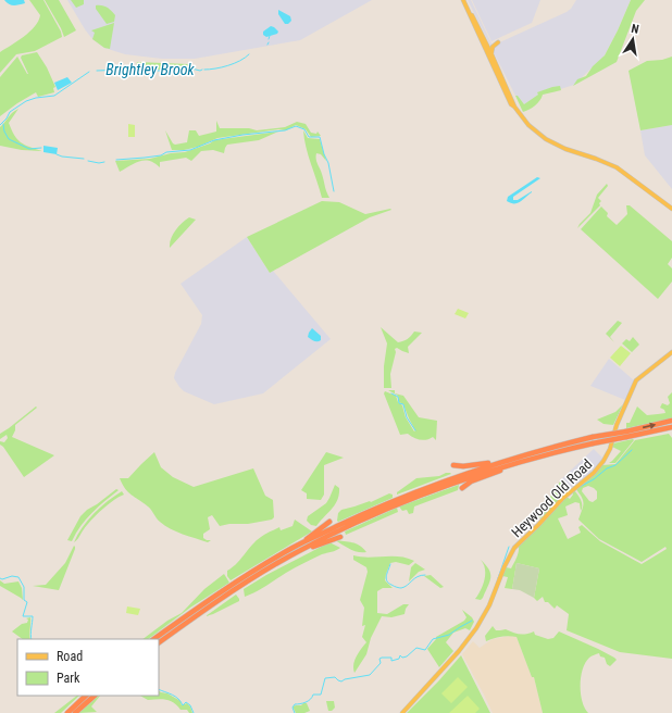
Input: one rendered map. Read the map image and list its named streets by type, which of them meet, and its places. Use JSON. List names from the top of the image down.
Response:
{
  "streets": {
    "main road": ["Heywood Old Road"]
  },
  "water": ["Brightley Brook"],
  "legend": ["Road", "Park"],
  "north": "top"
}
